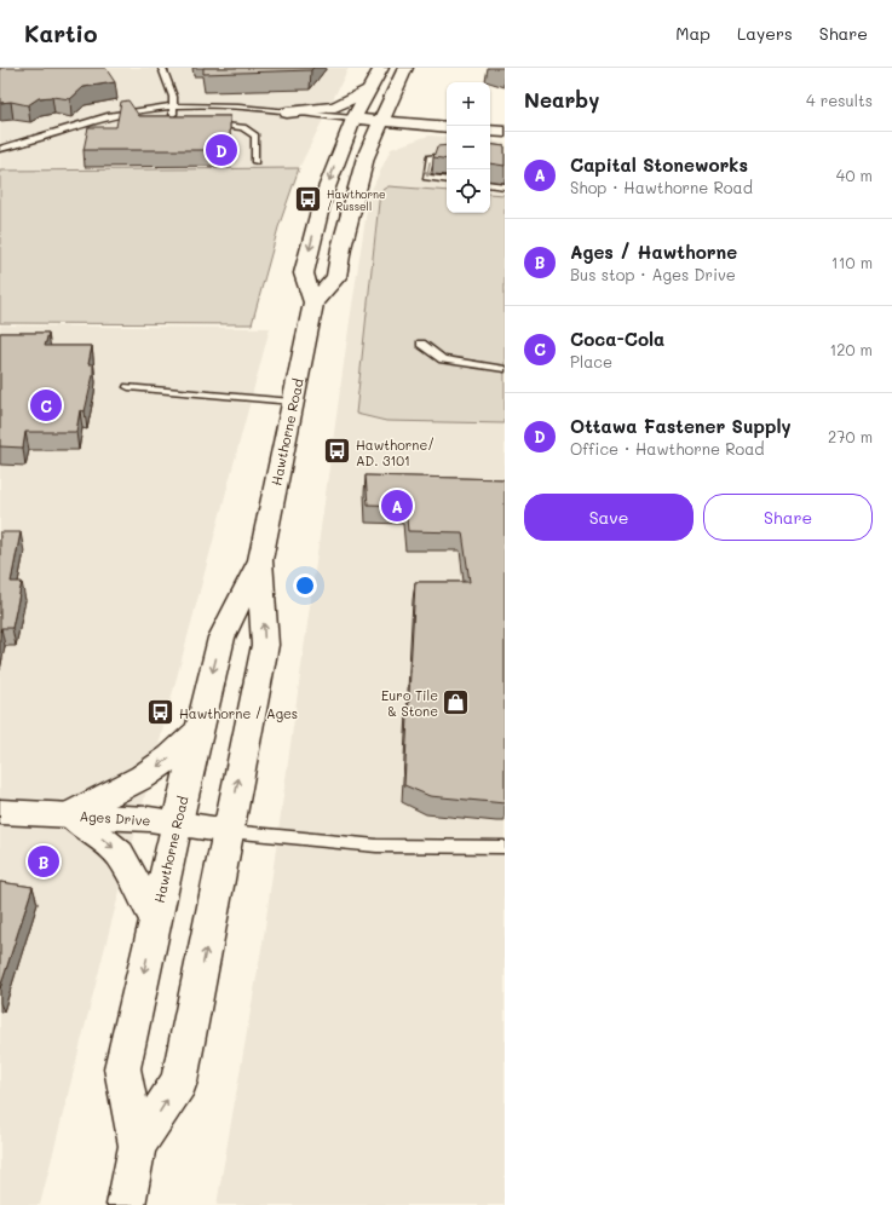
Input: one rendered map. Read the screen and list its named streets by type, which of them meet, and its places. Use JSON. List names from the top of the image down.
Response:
{
  "streets": {
    "main road": ["Hawthorne Road"],
    "street": ["Ages Drive"]
  },
  "crossings": [
    ["Hawthorne Road", "Ages Drive"]
  ],
  "places": {
    "bus stop": ["Hawthorne / Russell", "Hawthorne/ AD. 3101", "Hawthorne / Ages"],
    "shop": ["Euro Tile & Stone"]
  },
  "page": {
    "header": "Kartio",
    "nav": ["Map", "Layers", "Share"],
    "heading": ["Nearby", "4 results"],
    "map_buttons": ["+", "−"],
    "list": [
      {
        "mark": "A",
        "name": "Capital Stoneworks",
        "note": "Shop · Hawthorne Road",
        "value": "40 m"
      },
      {
        "mark": "B",
        "name": "Ages / Hawthorne",
        "note": "Bus stop · Ages Drive",
        "value": "110 m"
      },
      {
        "mark": "C",
        "name": "Coca-Cola",
        "note": "Place",
        "value": "120 m"
      },
      {
        "mark": "D",
        "name": "Ottawa Fastener Supply",
        "note": "Office · Hawthorne Road",
        "value": "270 m"
      }
    ],
    "pins": [
      "D",
      "C",
      "A",
      "B"
    ],
    "buttons": ["Save", "Share"]
  }
}
